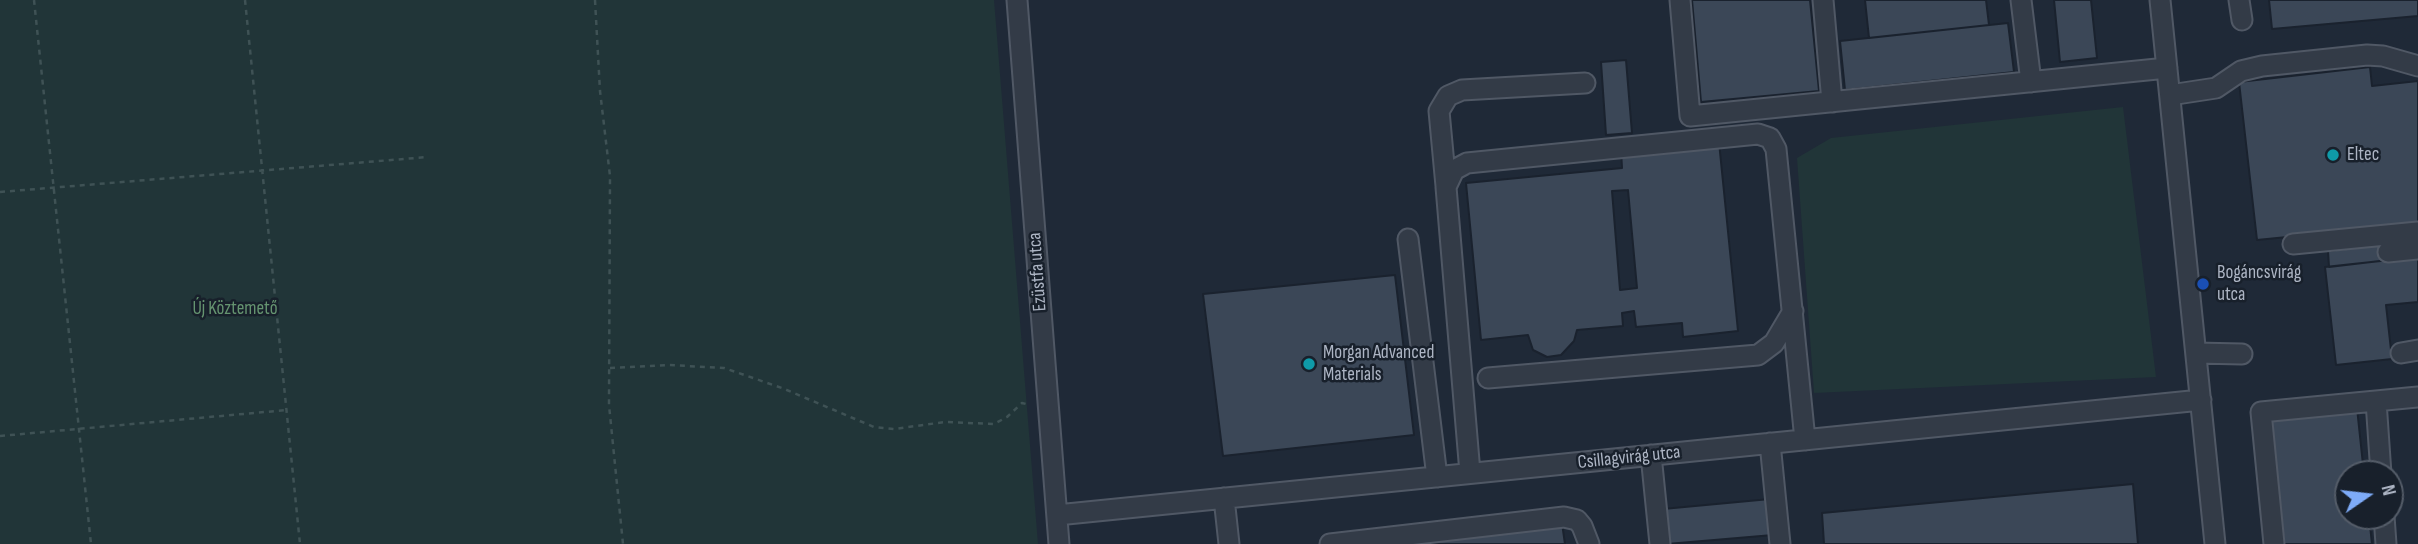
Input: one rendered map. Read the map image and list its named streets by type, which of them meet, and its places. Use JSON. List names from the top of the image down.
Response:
{
  "streets": {
    "street": ["Ezüstfa utca", "Csillagvirág utca"]
  },
  "crossings": [
    ["Ezüstfa utca", "Csillagvirág utca"]
  ],
  "parks": ["Új Köztemető"],
  "places": ["Eltec", "Bogáncsvirág utca", "Morgan Advanced Materials"],
  "north": "right"
}
